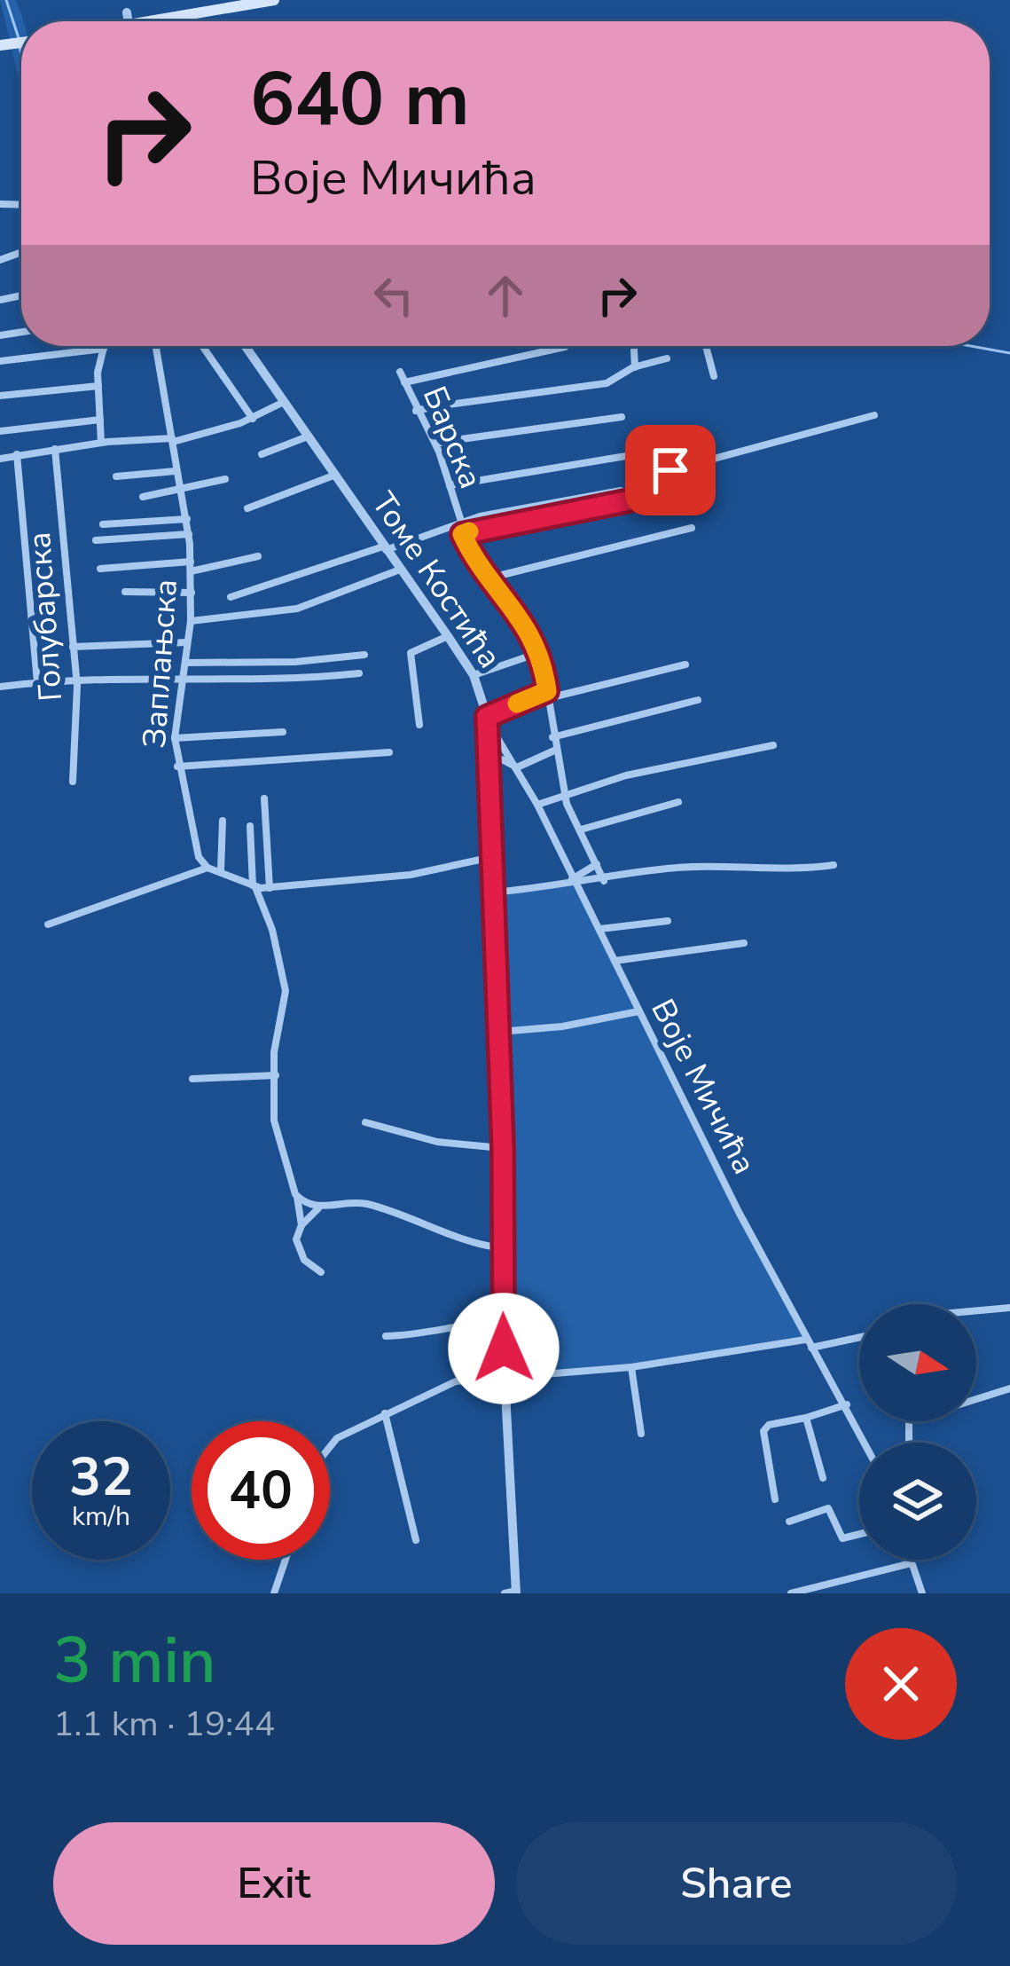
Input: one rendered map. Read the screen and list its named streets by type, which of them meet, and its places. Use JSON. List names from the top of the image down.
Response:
{
  "streets": {
    "street": [
      "Барска",
      "Томе Костића",
      "Голубарска",
      "Заплањска",
      "Воје Мичића"
    ]
  },
  "crossings": [
    ["Томе Костића", "Заплањска"],
    ["Томе Костића", "Воје Мичића"],
    ["Заплањска", "Воје Мичића"]
  ],
  "north": "right",
  "page": {
    "turn": ["640 m", "Воје Мичића"],
    "speed": "32 km/h",
    "limit": "40",
    "heading": ["3 min", "1.1 km · 19:44"],
    "buttons": ["Exit", "Share"]
  }
}
